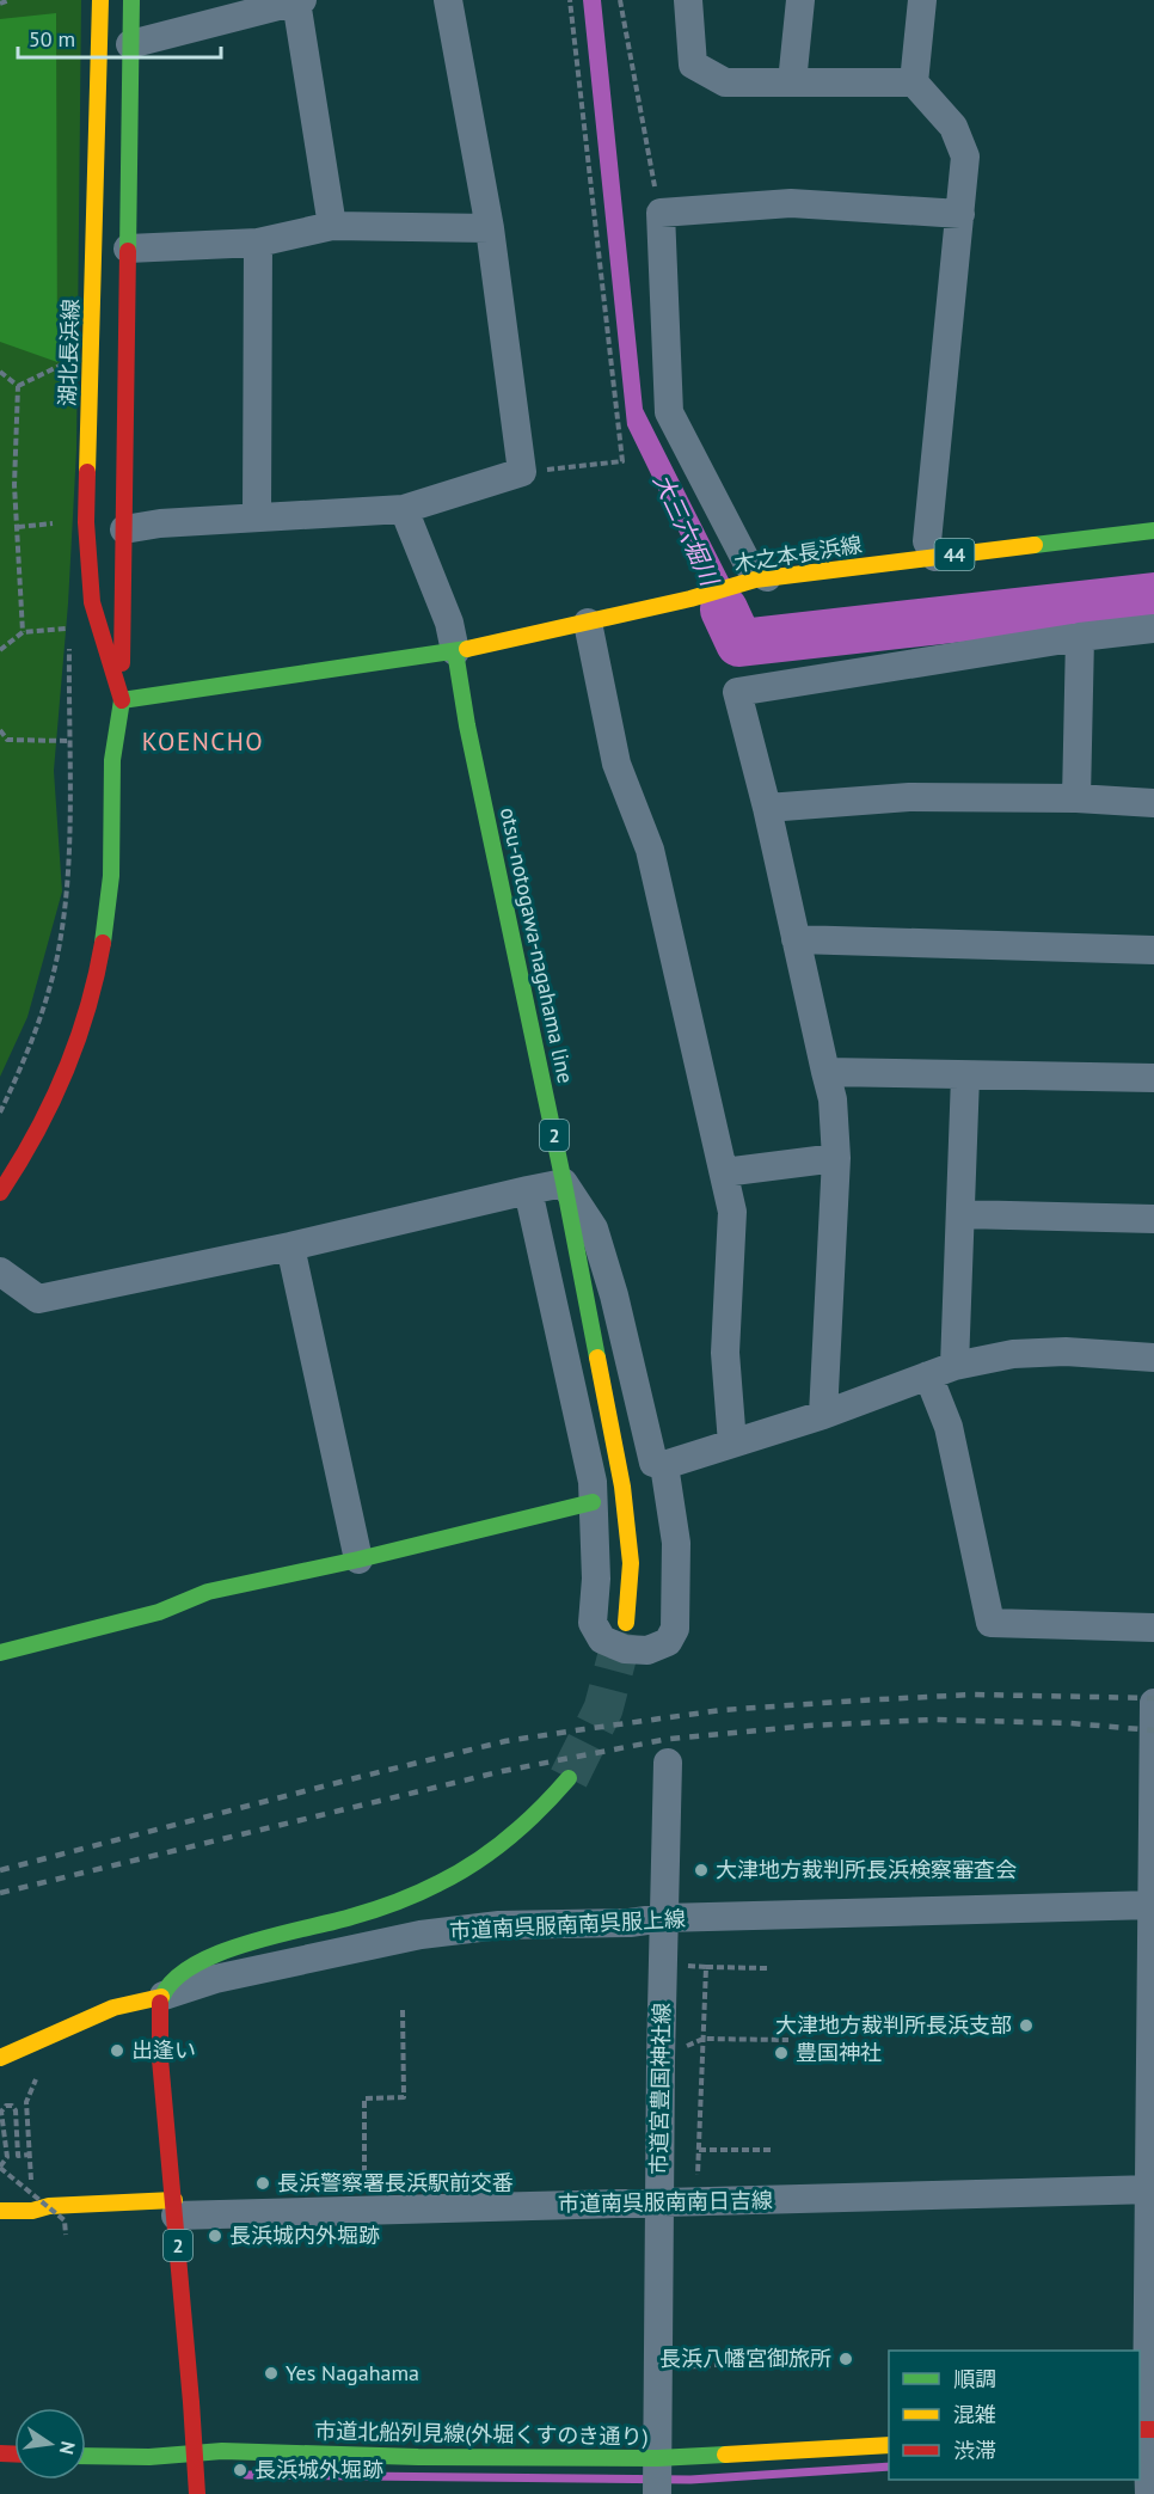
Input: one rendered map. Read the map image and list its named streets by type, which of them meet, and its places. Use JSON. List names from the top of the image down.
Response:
{
  "streets": {
    "main road": [
      "湖北長浜線",
      "木之本長浜線",
      "44",
      "otsu-notogawa-nagahama line",
      "2",
      "市道南呉服南南呉服上線",
      "市道南呉服南南日吉線",
      "市道北船列見線(外堀くすのき通り)"
    ],
    "street": ["市道宮豊国神社線"]
  },
  "crossings": [
    ["木之本長浜線", "otsu-notogawa-nagahama line"],
    ["2", "市道南呉服南南呉服上線"],
    ["2", "市道南呉服南南日吉線"],
    ["2", "市道北船列見線(外堀くすのき通り)"],
    ["市道南呉服南南呉服上線", "市道宮豊国神社線"],
    ["市道宮豊国神社線", "市道南呉服南南日吉線"],
    ["市道宮豊国神社線", "市道北船列見線(外堀くすのき通り)"]
  ],
  "districts": ["KOENCHO"],
  "water": ["大三六堀川"],
  "places": [
    "大津地方裁判所長浜検察審査会",
    "大津地方裁判所長浜支部",
    "出逢い",
    "豊国神社",
    "長浜警察署長浜駅前交番",
    "長浜城内外堀跡",
    "長浜八幡宮御旅所",
    "Yes Nagahama",
    "長浜城外堀跡"
  ],
  "legend": ["順調", "混雑", "渋滞"],
  "scale_bar": "50 m",
  "north": "right"
}
